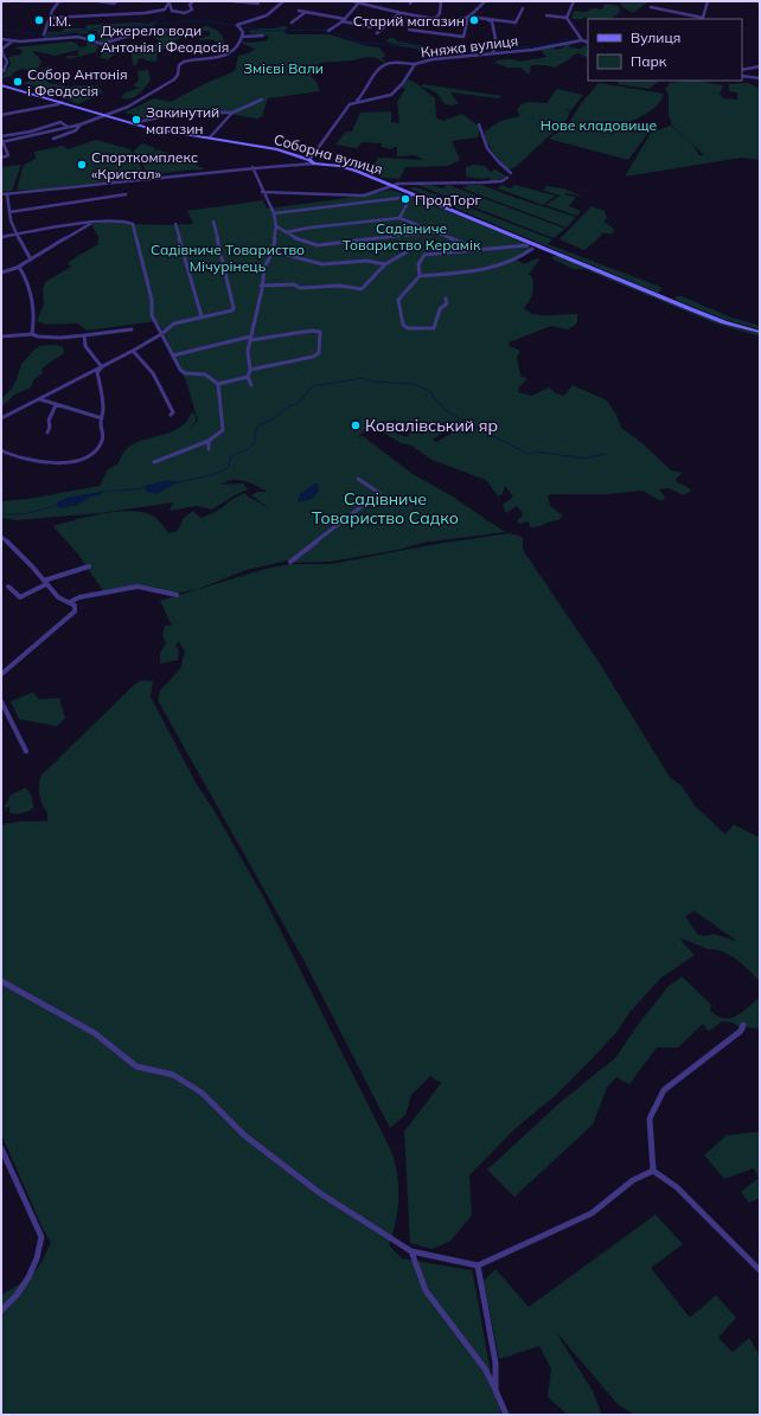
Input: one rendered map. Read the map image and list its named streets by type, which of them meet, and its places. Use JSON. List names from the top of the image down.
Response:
{
  "streets": {
    "main road": ["Соборна вулиця"],
    "street": ["Княжа вулиця"]
  },
  "parks": [
    "Змієві Вали",
    "Нове кладовище",
    "Садівниче Товариство Керамік",
    "Садівниче Товариство Мічурінець",
    "Садівниче Товариство Садко"
  ],
  "places": [
    "І.М.",
    "Старий магазин",
    "Джерело води Антонія і Феодосія",
    "Собор Антонія і Феодосія",
    "Закинутий магазин",
    "Спорткомплекс «Кристал»",
    "ПродТорг",
    "Ковалівський яр"
  ],
  "legend": ["Вулиця", "Парк"]
}
